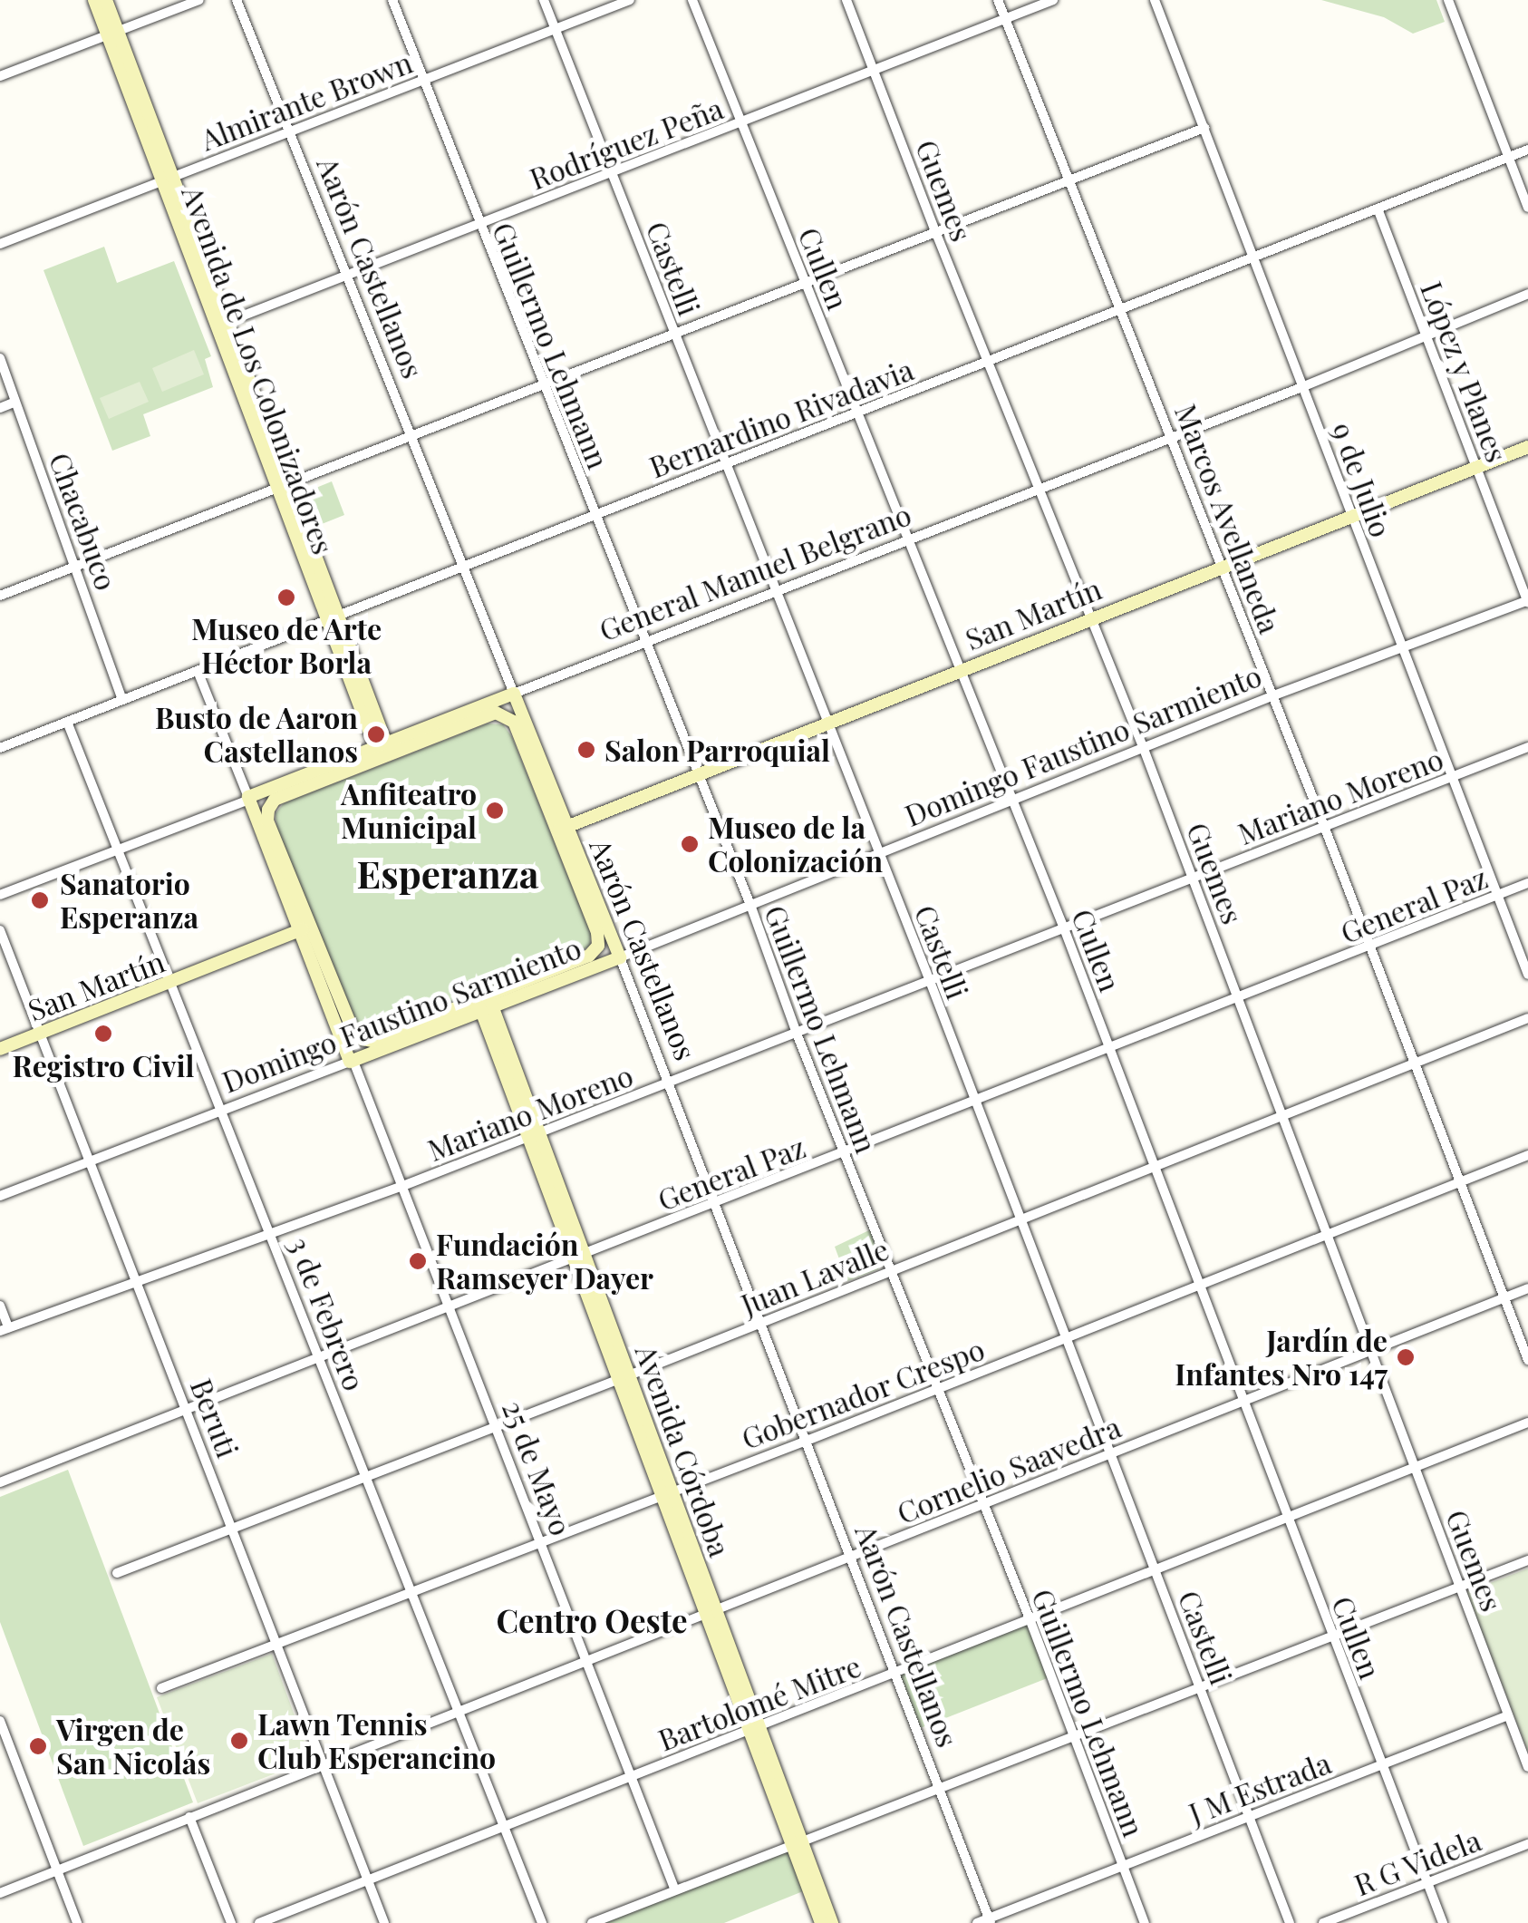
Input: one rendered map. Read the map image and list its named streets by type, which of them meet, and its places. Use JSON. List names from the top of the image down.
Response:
{
  "streets": {
    "main road": [
      "Aarón Castellanos",
      "Avenida de Los Colonizadores",
      "General Manuel Belgrano",
      "San Martín",
      "Domingo Faustino Sarmiento",
      "Avenida Córdoba",
      "25 de Mayo"
    ],
    "street": [
      "Almirante Brown",
      "Rodríguez Peña",
      "Guemes",
      "Castelli",
      "Cullen",
      "Guillermo Lehmann",
      "López y Planes",
      "Bernardino Rivadavia",
      "9 de Julio",
      "Marcos Avellaneda",
      "Chacabuco",
      "Mariano Moreno",
      "General Paz",
      "Juan Lavalle",
      "3 de Febrero",
      "Gobernador Crespo",
      "Beruti",
      "Cornelio Saavedra",
      "Bartolomé Mitre",
      "J M Estrada",
      "R G Videla"
    ]
  },
  "crossings": [
    ["Almirante Brown", "Aarón Castellanos"],
    ["Almirante Brown", "Castelli"],
    ["Almirante Brown", "Guillermo Lehmann"],
    ["Almirante Brown", "Avenida de Los Colonizadores"],
    ["Rodríguez Peña", "Guemes"],
    ["Rodríguez Peña", "Aarón Castellanos"],
    ["Rodríguez Peña", "Castelli"],
    ["Rodríguez Peña", "Cullen"],
    ["Rodríguez Peña", "Guillermo Lehmann"],
    ["Rodríguez Peña", "Avenida de Los Colonizadores"],
    ["Rodríguez Peña", "Marcos Avellaneda"],
    ["Guemes", "Bernardino Rivadavia"],
    ["Guemes", "General Manuel Belgrano"],
    ["Guemes", "San Martín"],
    ["Guemes", "Domingo Faustino Sarmiento"],
    ["Guemes", "Mariano Moreno"],
    ["Guemes", "General Paz"],
    ["Guemes", "Juan Lavalle"],
    ["Guemes", "Gobernador Crespo"],
    ["Guemes", "Cornelio Saavedra"],
    ["Guemes", "Bartolomé Mitre"],
    ["Guemes", "J M Estrada"],
    ["Aarón Castellanos", "Avenida de Los Colonizadores"],
    ["Aarón Castellanos", "Bernardino Rivadavia"],
    ["Aarón Castellanos", "General Manuel Belgrano"],
    ["Aarón Castellanos", "San Martín"],
    ["Aarón Castellanos", "Domingo Faustino Sarmiento"],
    ["Aarón Castellanos", "Mariano Moreno"],
    ["Aarón Castellanos", "General Paz"],
    ["Aarón Castellanos", "Juan Lavalle"],
    ["Aarón Castellanos", "Gobernador Crespo"],
    ["Aarón Castellanos", "Avenida Córdoba"],
    ["Aarón Castellanos", "25 de Mayo"],
    ["Aarón Castellanos", "Cornelio Saavedra"],
    ["Aarón Castellanos", "Bartolomé Mitre"],
    ["Aarón Castellanos", "J M Estrada"],
    ["Castelli", "Bernardino Rivadavia"],
    ["Castelli", "General Manuel Belgrano"],
    ["Castelli", "San Martín"],
    ["Castelli", "Domingo Faustino Sarmiento"],
    ["Castelli", "Mariano Moreno"],
    ["Castelli", "General Paz"],
    ["Castelli", "Juan Lavalle"],
    ["Castelli", "Gobernador Crespo"],
    ["Castelli", "Cornelio Saavedra"],
    ["Castelli", "Bartolomé Mitre"],
    ["Castelli", "J M Estrada"],
    ["Cullen", "Bernardino Rivadavia"],
    ["Cullen", "General Manuel Belgrano"],
    ["Cullen", "San Martín"],
    ["Cullen", "Domingo Faustino Sarmiento"],
    ["Cullen", "Mariano Moreno"],
    ["Cullen", "General Paz"],
    ["Cullen", "Juan Lavalle"],
    ["Cullen", "Gobernador Crespo"],
    ["Cullen", "Cornelio Saavedra"],
    ["Cullen", "Bartolomé Mitre"],
    ["Cullen", "J M Estrada"],
    ["Cullen", "R G Videla"],
    ["Guillermo Lehmann", "Bernardino Rivadavia"],
    ["Guillermo Lehmann", "General Manuel Belgrano"],
    ["Guillermo Lehmann", "San Martín"],
    ["Guillermo Lehmann", "Domingo Faustino Sarmiento"],
    ["Guillermo Lehmann", "Mariano Moreno"],
    ["Guillermo Lehmann", "General Paz"],
    ["Guillermo Lehmann", "Juan Lavalle"],
    ["Guillermo Lehmann", "Gobernador Crespo"],
    ["Guillermo Lehmann", "Cornelio Saavedra"],
    ["Guillermo Lehmann", "Bartolomé Mitre"],
    ["Guillermo Lehmann", "J M Estrada"],
    ["Avenida de Los Colonizadores", "Bernardino Rivadavia"],
    ["Avenida de Los Colonizadores", "General Manuel Belgrano"],
    ["Avenida de Los Colonizadores", "San Martín"],
    ["Avenida de Los Colonizadores", "Domingo Faustino Sarmiento"],
    ["Avenida de Los Colonizadores", "Avenida Córdoba"],
    ["Avenida de Los Colonizadores", "25 de Mayo"],
    ["López y Planes", "Bernardino Rivadavia"],
    ["López y Planes", "General Manuel Belgrano"],
    ["López y Planes", "San Martín"],
    ["López y Planes", "Domingo Faustino Sarmiento"],
    ["Bernardino Rivadavia", "9 de Julio"],
    ["Bernardino Rivadavia", "Marcos Avellaneda"],
    ["Bernardino Rivadavia", "Chacabuco"],
    ["Bernardino Rivadavia", "3 de Febrero"],
    ["Bernardino Rivadavia", "25 de Mayo"],
    ["9 de Julio", "General Manuel Belgrano"],
    ["9 de Julio", "San Martín"],
    ["9 de Julio", "Domingo Faustino Sarmiento"],
    ["9 de Julio", "Mariano Moreno"],
    ["9 de Julio", "General Paz"],
    ["Marcos Avellaneda", "General Manuel Belgrano"],
    ["Marcos Avellaneda", "San Martín"],
    ["Marcos Avellaneda", "Domingo Faustino Sarmiento"],
    ["Marcos Avellaneda", "Mariano Moreno"],
    ["Marcos Avellaneda", "General Paz"],
    ["Marcos Avellaneda", "Juan Lavalle"],
    ["Marcos Avellaneda", "Gobernador Crespo"],
    ["Marcos Avellaneda", "Cornelio Saavedra"],
    ["General Manuel Belgrano", "San Martín"],
    ["General Manuel Belgrano", "Domingo Faustino Sarmiento"],
    ["General Manuel Belgrano", "3 de Febrero"],
    ["General Manuel Belgrano", "Avenida Córdoba"],
    ["General Manuel Belgrano", "25 de Mayo"],
    ["San Martín", "Domingo Faustino Sarmiento"],
    ["San Martín", "3 de Febrero"],
    ["San Martín", "Beruti"],
    ["San Martín", "Avenida Córdoba"],
    ["San Martín", "25 de Mayo"],
    ["Domingo Faustino Sarmiento", "3 de Febrero"],
    ["Domingo Faustino Sarmiento", "Beruti"],
    ["Domingo Faustino Sarmiento", "Avenida Córdoba"],
    ["Domingo Faustino Sarmiento", "25 de Mayo"],
    ["Mariano Moreno", "3 de Febrero"],
    ["Mariano Moreno", "Beruti"],
    ["Mariano Moreno", "Avenida Córdoba"],
    ["Mariano Moreno", "25 de Mayo"],
    ["General Paz", "3 de Febrero"],
    ["General Paz", "Beruti"],
    ["General Paz", "Avenida Córdoba"],
    ["General Paz", "25 de Mayo"],
    ["Juan Lavalle", "3 de Febrero"],
    ["Juan Lavalle", "Beruti"],
    ["Juan Lavalle", "Avenida Córdoba"],
    ["Juan Lavalle", "25 de Mayo"],
    ["3 de Febrero", "Gobernador Crespo"],
    ["3 de Febrero", "Cornelio Saavedra"],
    ["3 de Febrero", "Bartolomé Mitre"],
    ["Gobernador Crespo", "Beruti"],
    ["Gobernador Crespo", "Avenida Córdoba"],
    ["Gobernador Crespo", "25 de Mayo"],
    ["Beruti", "Cornelio Saavedra"],
    ["Beruti", "Bartolomé Mitre"],
    ["Avenida Córdoba", "25 de Mayo"],
    ["Avenida Córdoba", "Cornelio Saavedra"],
    ["Avenida Córdoba", "Bartolomé Mitre"],
    ["25 de Mayo", "Cornelio Saavedra"],
    ["25 de Mayo", "Bartolomé Mitre"]
  ],
  "districts": ["Esperanza", "Centro Oeste"],
  "places": [
    "Museo de Arte Héctor Borla",
    "Busto de Aaron Castellanos",
    "Salon Parroquial",
    "Anfiteatro Municipal",
    "Museo de la Colonización",
    "Sanatorio Esperanza",
    "Registro Civil",
    "Fundación Ramseyer Dayer",
    "Jardín de Infantes Nro 147",
    "Lawn Tennis Club Esperancino",
    "Virgen de San Nicolás"
  ]
}
